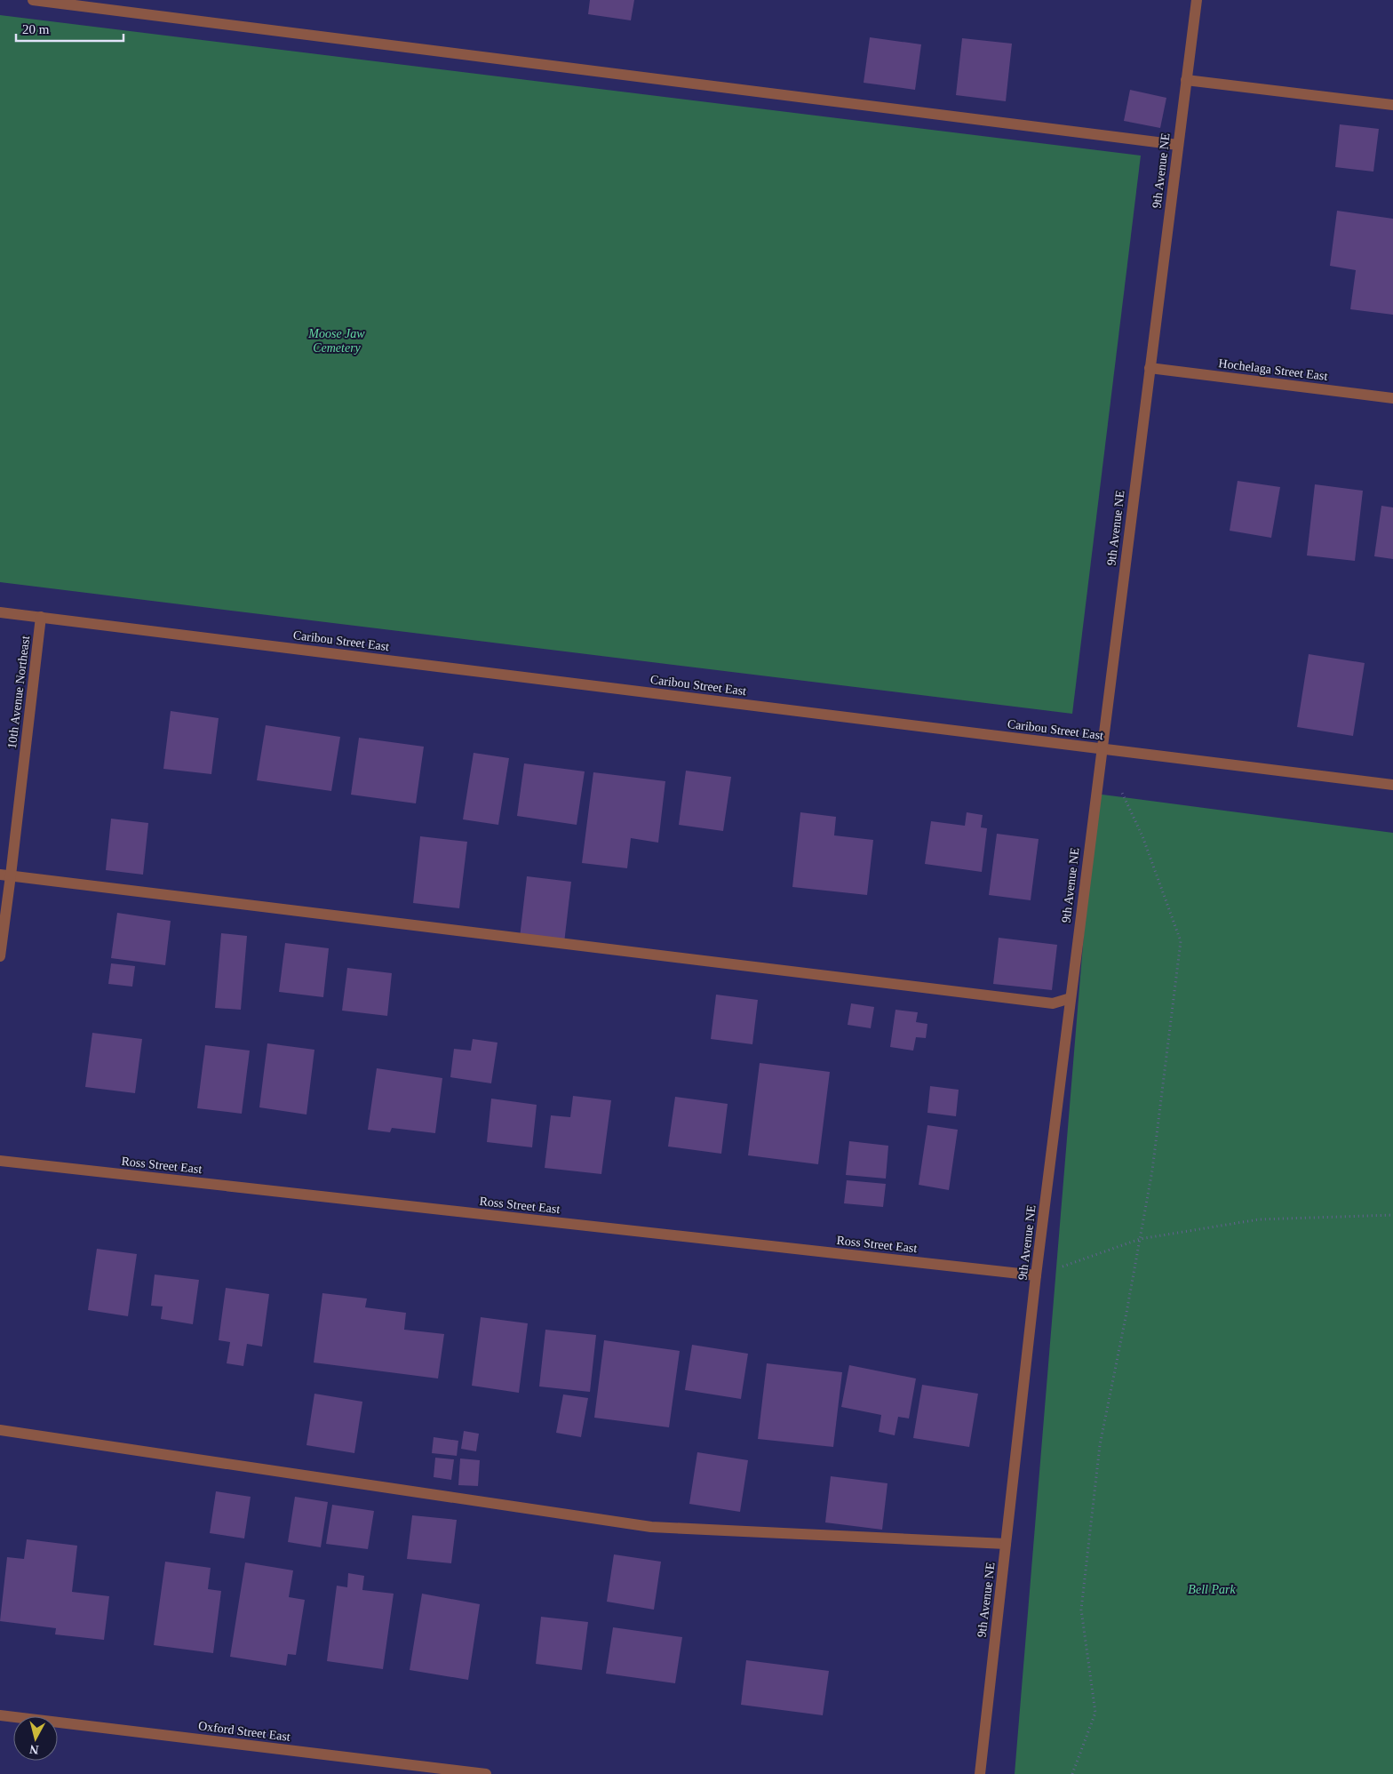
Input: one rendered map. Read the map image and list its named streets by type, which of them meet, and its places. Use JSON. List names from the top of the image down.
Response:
{
  "streets": {
    "street": [
      "9th Avenue NE",
      "Hochelaga Street East",
      "Caribou Street East",
      "10th Avenue Northeast",
      "Ross Street East",
      "Oxford Street East"
    ]
  },
  "crossings": [
    ["9th Avenue NE", "Hochelaga Street East"],
    ["9th Avenue NE", "Caribou Street East"],
    ["9th Avenue NE", "Ross Street East"],
    ["Caribou Street East", "10th Avenue Northeast"]
  ],
  "parks": ["Moose Jaw Cemetery", "Bell Park"],
  "scale_bar": "20 m",
  "north": "bottom"
}
